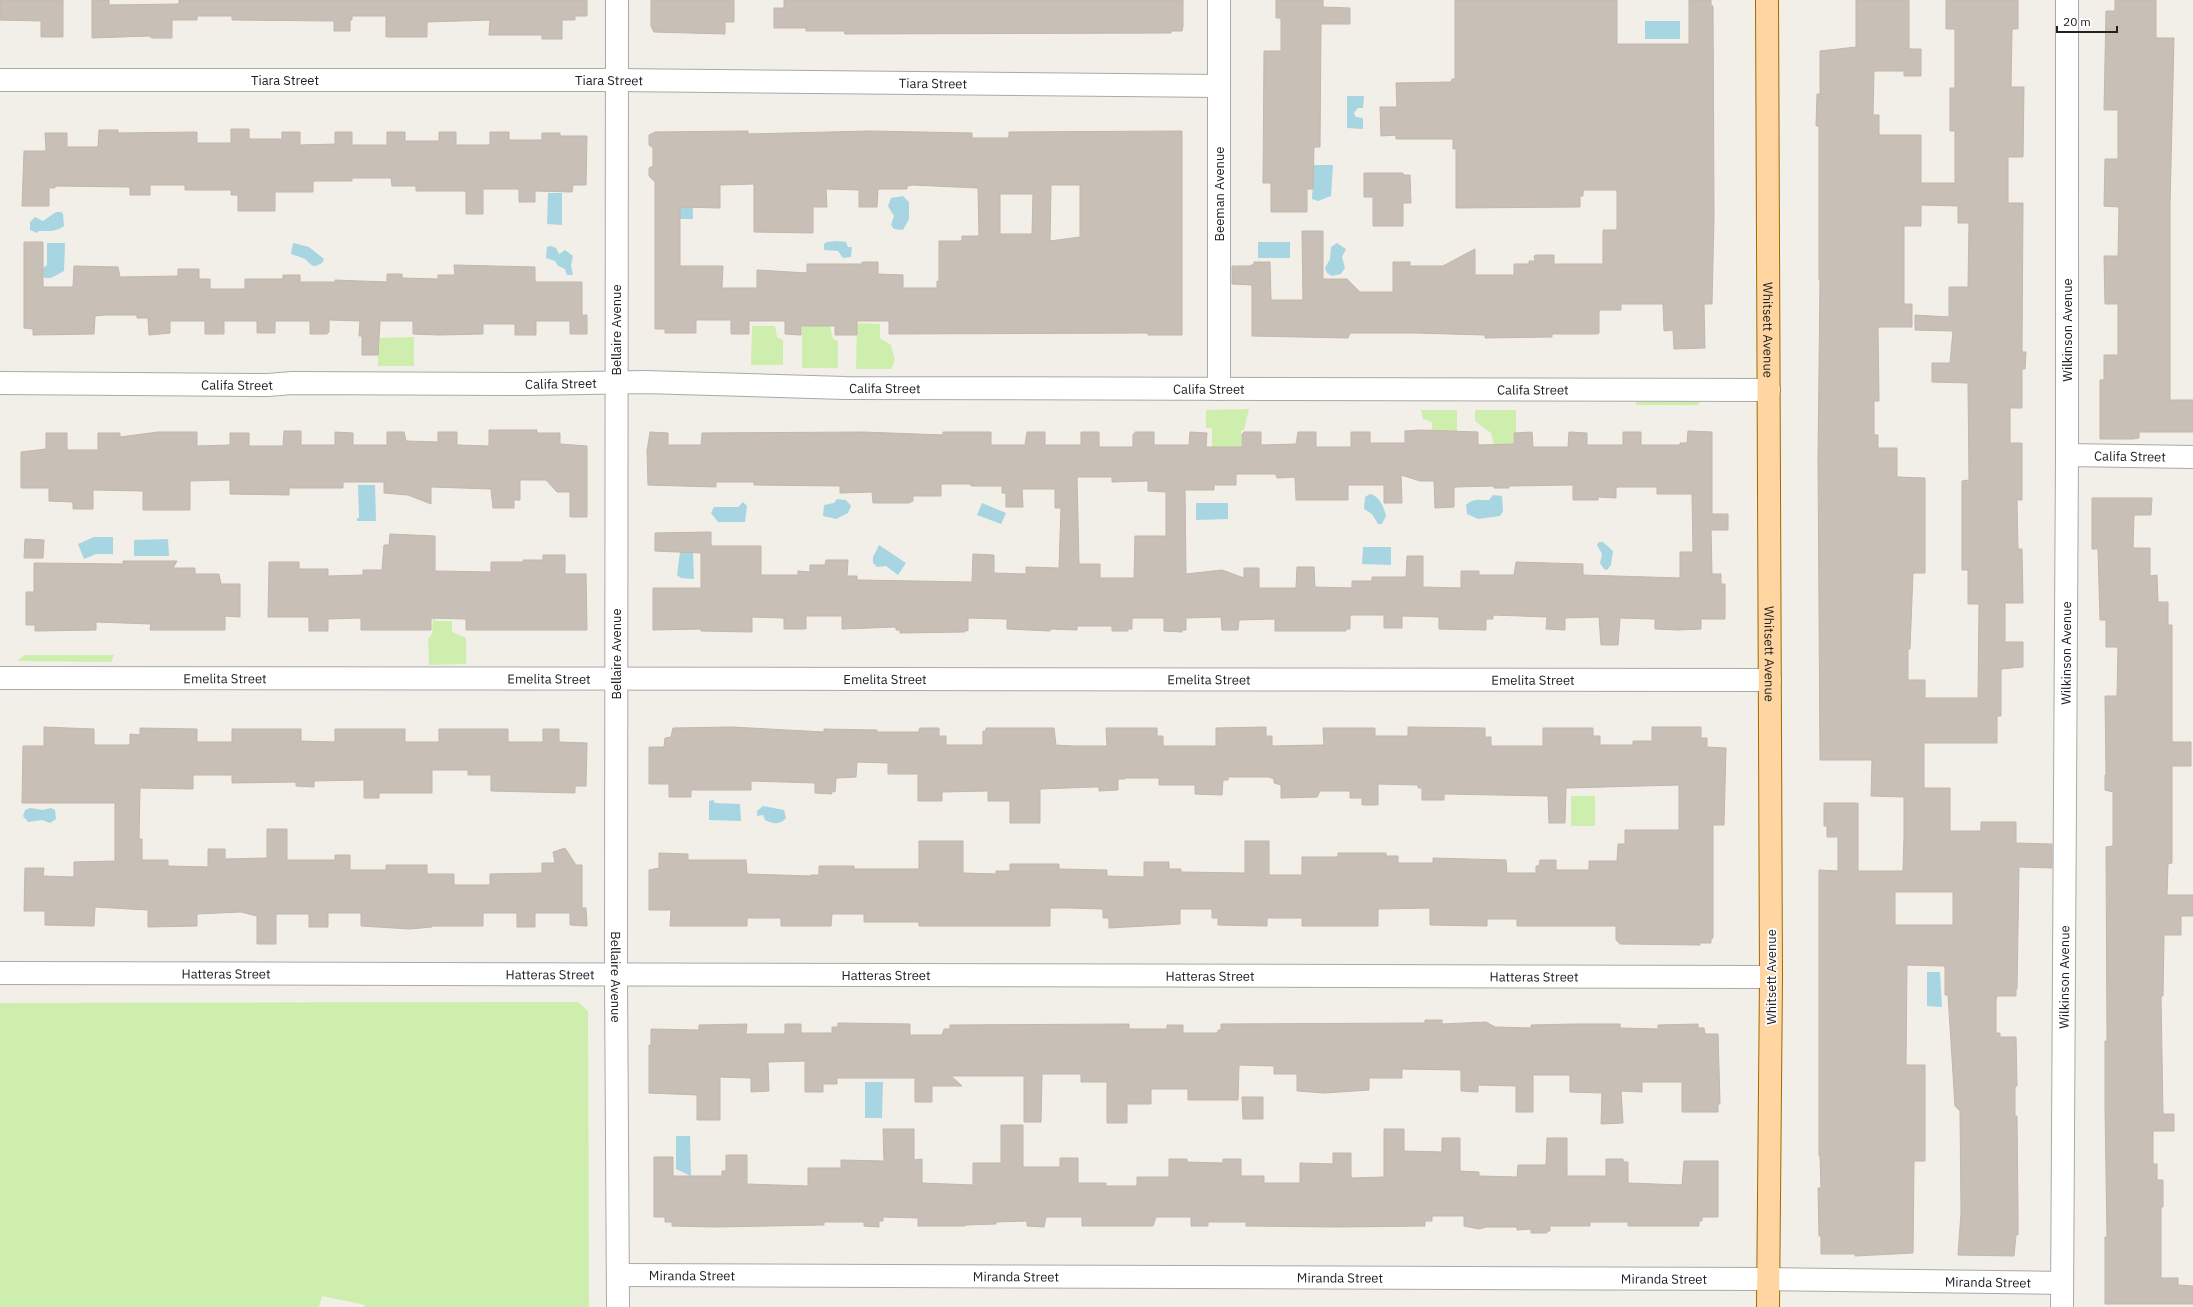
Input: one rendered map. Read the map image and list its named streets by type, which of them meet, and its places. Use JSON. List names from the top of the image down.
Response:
{
  "streets": {
    "main road": ["Whitsett Avenue"],
    "street": [
      "Tiara Street",
      "Beeman Avenue",
      "Bellaire Avenue",
      "Wilkinson Avenue",
      "Califa Street",
      "Emelita Street",
      "Hatteras Street",
      "Miranda Street"
    ]
  },
  "crossings": [
    ["Tiara Street", "Beeman Avenue"],
    ["Tiara Street", "Bellaire Avenue"],
    ["Beeman Avenue", "Califa Street"],
    ["Bellaire Avenue", "Califa Street"],
    ["Bellaire Avenue", "Emelita Street"],
    ["Bellaire Avenue", "Hatteras Street"],
    ["Bellaire Avenue", "Miranda Street"],
    ["Whitsett Avenue", "Califa Street"],
    ["Whitsett Avenue", "Emelita Street"],
    ["Whitsett Avenue", "Hatteras Street"],
    ["Whitsett Avenue", "Miranda Street"],
    ["Wilkinson Avenue", "Califa Street"],
    ["Wilkinson Avenue", "Miranda Street"]
  ],
  "scale_bar": "20 m"
}
